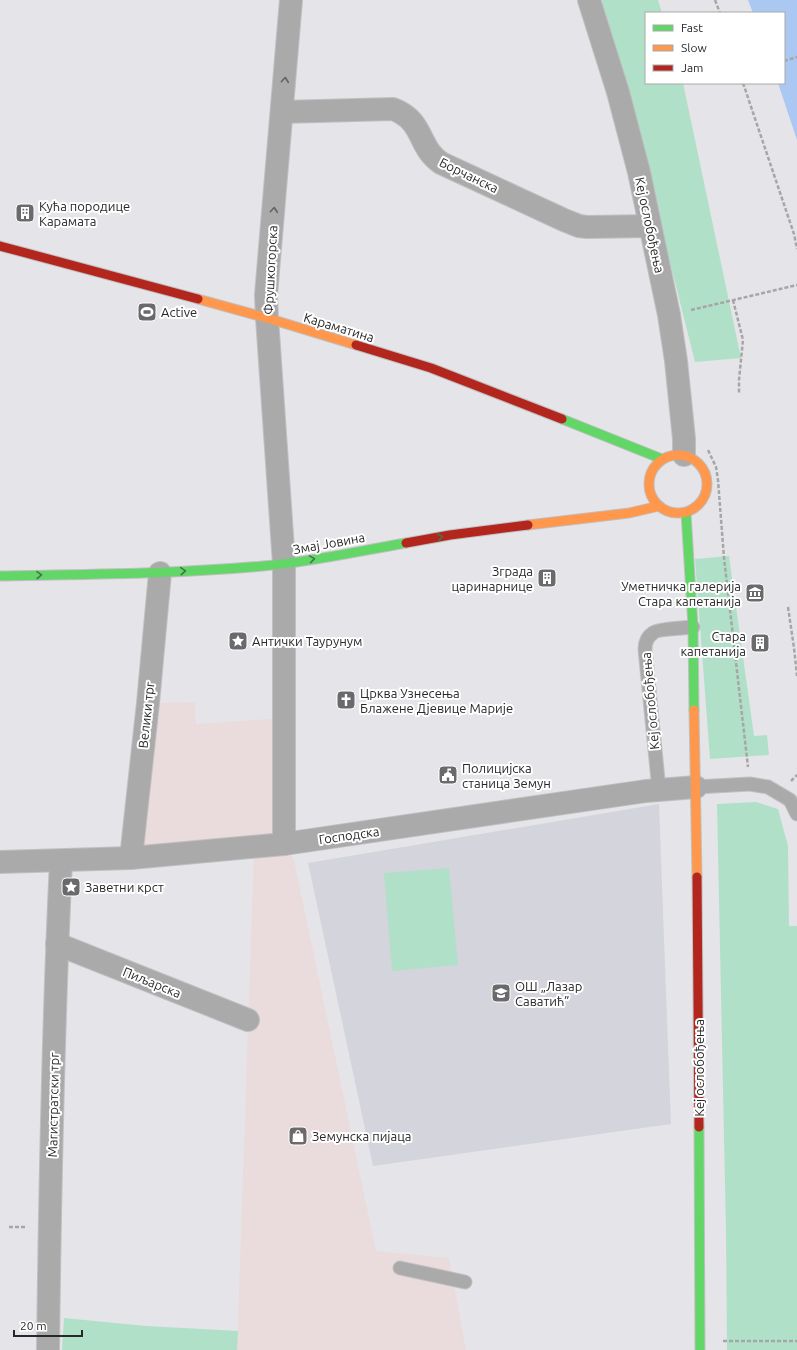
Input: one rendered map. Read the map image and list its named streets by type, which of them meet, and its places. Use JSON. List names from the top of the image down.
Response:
{
  "streets": {
    "street": [
      "Борчанска",
      "Кеј ослобођења",
      "Фрушкогорска",
      "Караматина",
      "Змај Јовина",
      "Велики трг",
      "Господска",
      "Пиљарска",
      "Магистратски трг"
    ]
  },
  "crossings": [
    ["Борчанска", "Кеј ослобођења"],
    ["Борчанска", "Фрушкогорска"],
    ["Кеј ослобођења", "Караматина"],
    ["Кеј ослобођења", "Змај Јовина"],
    ["Кеј ослобођења", "Господска"],
    ["Фрушкогорска", "Караматина"],
    ["Фрушкогорска", "Змај Јовина"],
    ["Караматина", "Змај Јовина"],
    ["Змај Јовина", "Велики трг"],
    ["Велики трг", "Господска"],
    ["Господска", "Магистратски трг"],
    ["Пиљарска", "Магистратски трг"]
  ],
  "one_way": ["Фрушкогорска", "Змај Јовина"],
  "places": {
    "building": ["Кућа породице Карамата", "Зграда царинарнице", "Стара капетанија"],
    "sports": ["Active"],
    "museum": ["Уметничка галерија Стара капетанија"],
    "place": ["Антички Таурунум", "Заветни крст"],
    "church": ["Црква Узнесења Блажене Дјевице Марије"],
    "public building": ["Полицијска станица Земун"],
    "school or university": ["ОШ „Лазар Саватић”"],
    "shop": ["Земунска пијаца"]
  },
  "legend": ["Fast", "Slow", "Jam"],
  "scale_bar": "20 m"
}
